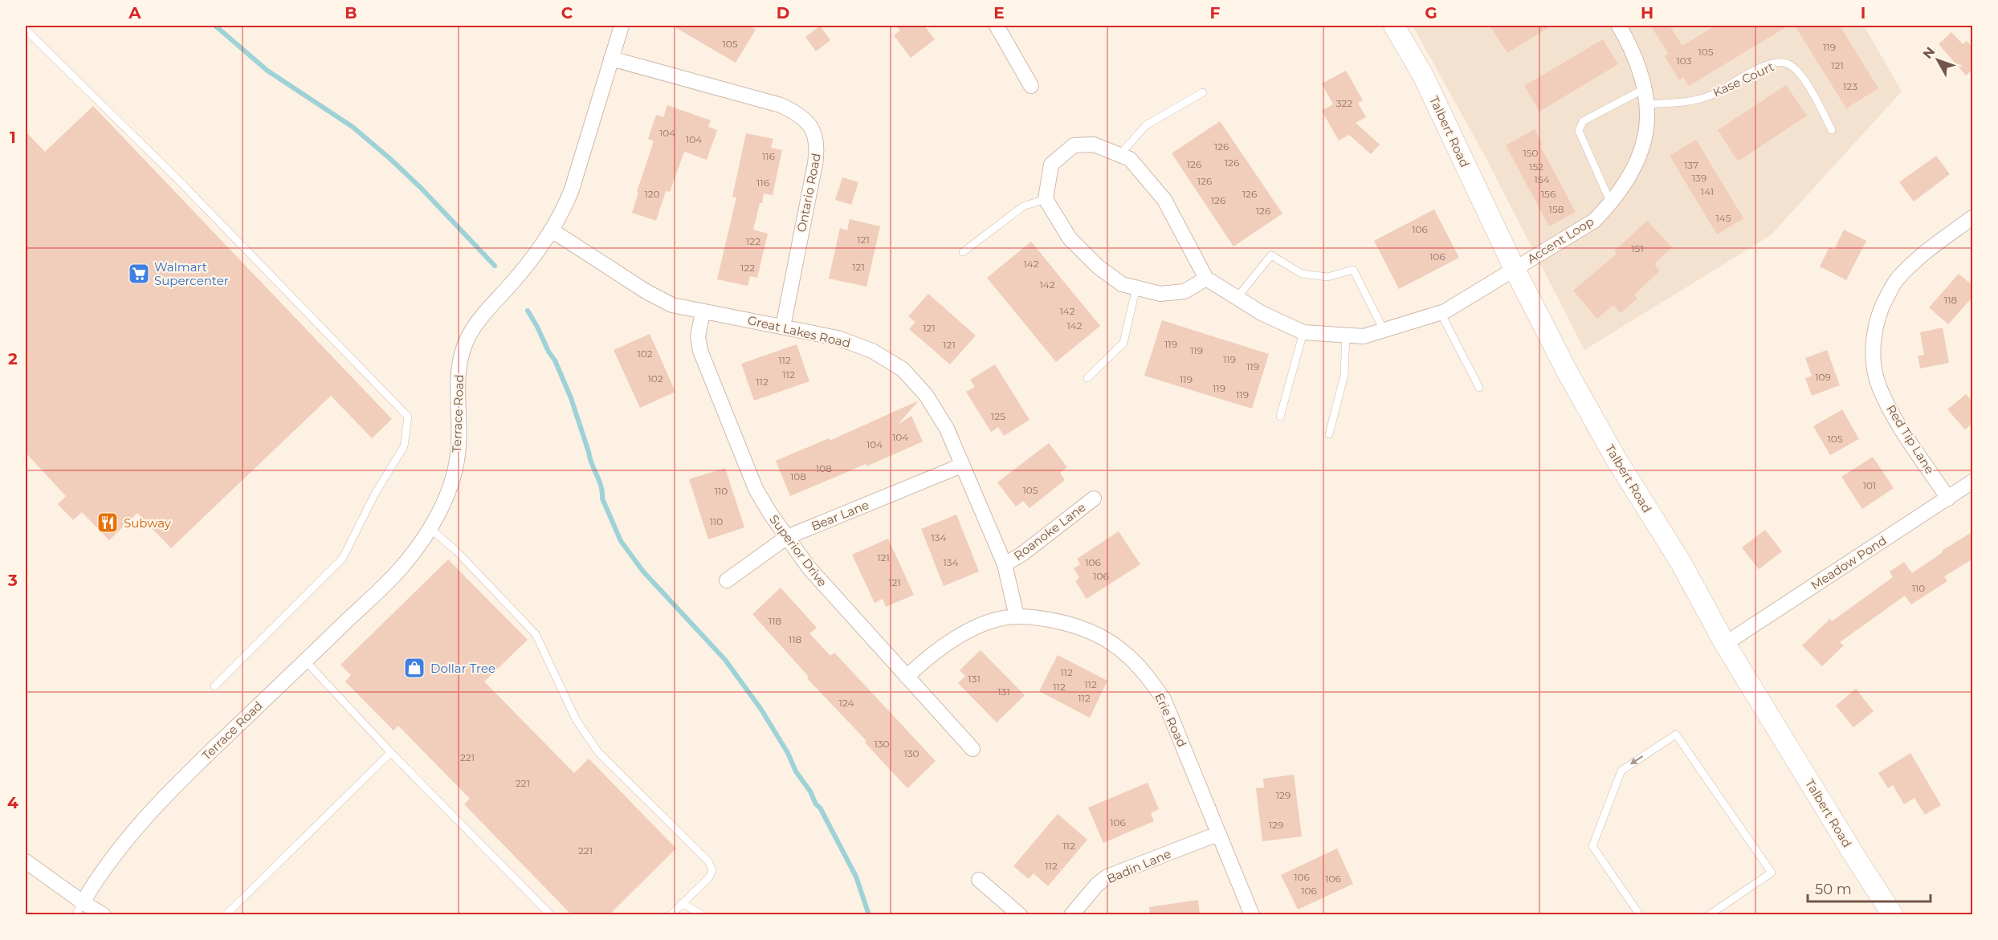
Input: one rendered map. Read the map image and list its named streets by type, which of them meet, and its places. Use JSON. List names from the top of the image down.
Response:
{
  "streets": {
    "street": [
      "Talbert Road",
      "Ontario Road",
      "Accent Loop",
      "Great Lakes Road",
      "Terrace Road",
      "Red Tip Lane",
      "Bear Lane",
      "Roanoke Lane",
      "Superior Drive",
      "Meadow Pond",
      "Erie Road",
      "Badin Lane"
    ],
    "lane": ["Kase Court"]
  },
  "crossings": [
    ["Kase Court", "Accent Loop"],
    ["Talbert Road", "Accent Loop"],
    ["Talbert Road", "Meadow Pond"],
    ["Ontario Road", "Great Lakes Road"],
    ["Ontario Road", "Terrace Road"],
    ["Great Lakes Road", "Terrace Road"],
    ["Great Lakes Road", "Bear Lane"],
    ["Great Lakes Road", "Roanoke Lane"],
    ["Great Lakes Road", "Superior Drive"],
    ["Great Lakes Road", "Erie Road"],
    ["Red Tip Lane", "Meadow Pond"],
    ["Bear Lane", "Superior Drive"],
    ["Superior Drive", "Erie Road"],
    ["Erie Road", "Badin Lane"]
  ],
  "places": {
    "supermarket": ["Walmart Supercenter"],
    "restaurant": ["Subway"],
    "shop": ["Dollar Tree"]
  },
  "house_numbers": [
    "105",
    "119",
    "105",
    "103",
    "121",
    "123",
    "322",
    "104",
    "104",
    "126",
    "150",
    "116",
    "126",
    "126",
    "137",
    "152",
    "139",
    "154",
    "126",
    "116",
    "141",
    "120",
    "126",
    "156",
    "126",
    "158",
    "126",
    "145",
    "106",
    "121",
    "122",
    "151",
    "106",
    "142",
    "121",
    "122",
    "142",
    "118",
    "142",
    "142",
    "121",
    "119",
    "121",
    "119",
    "102",
    "119",
    "112",
    "119",
    "112",
    "109",
    "102",
    "119",
    "112",
    "119",
    "119",
    "125",
    "104",
    "105",
    "104",
    "108",
    "108",
    "101",
    "105",
    "110",
    "110",
    "134",
    "121",
    "134",
    "106",
    "106",
    "121",
    "110",
    "118",
    "118",
    "112",
    "131",
    "112",
    "112",
    "131",
    "112",
    "124",
    "130",
    "130",
    "221",
    "221",
    "129",
    "106",
    "129",
    "112",
    "221",
    "112",
    "106",
    "106",
    "106"
  ],
  "scale_bar": "50 m",
  "north": "top left",
  "grid": {
    "columns": [
      "A",
      "B",
      "C",
      "D",
      "E",
      "F",
      "G",
      "H",
      "I"
    ],
    "rows": [
      "1",
      "2",
      "3",
      "4"
    ]
  }
}
